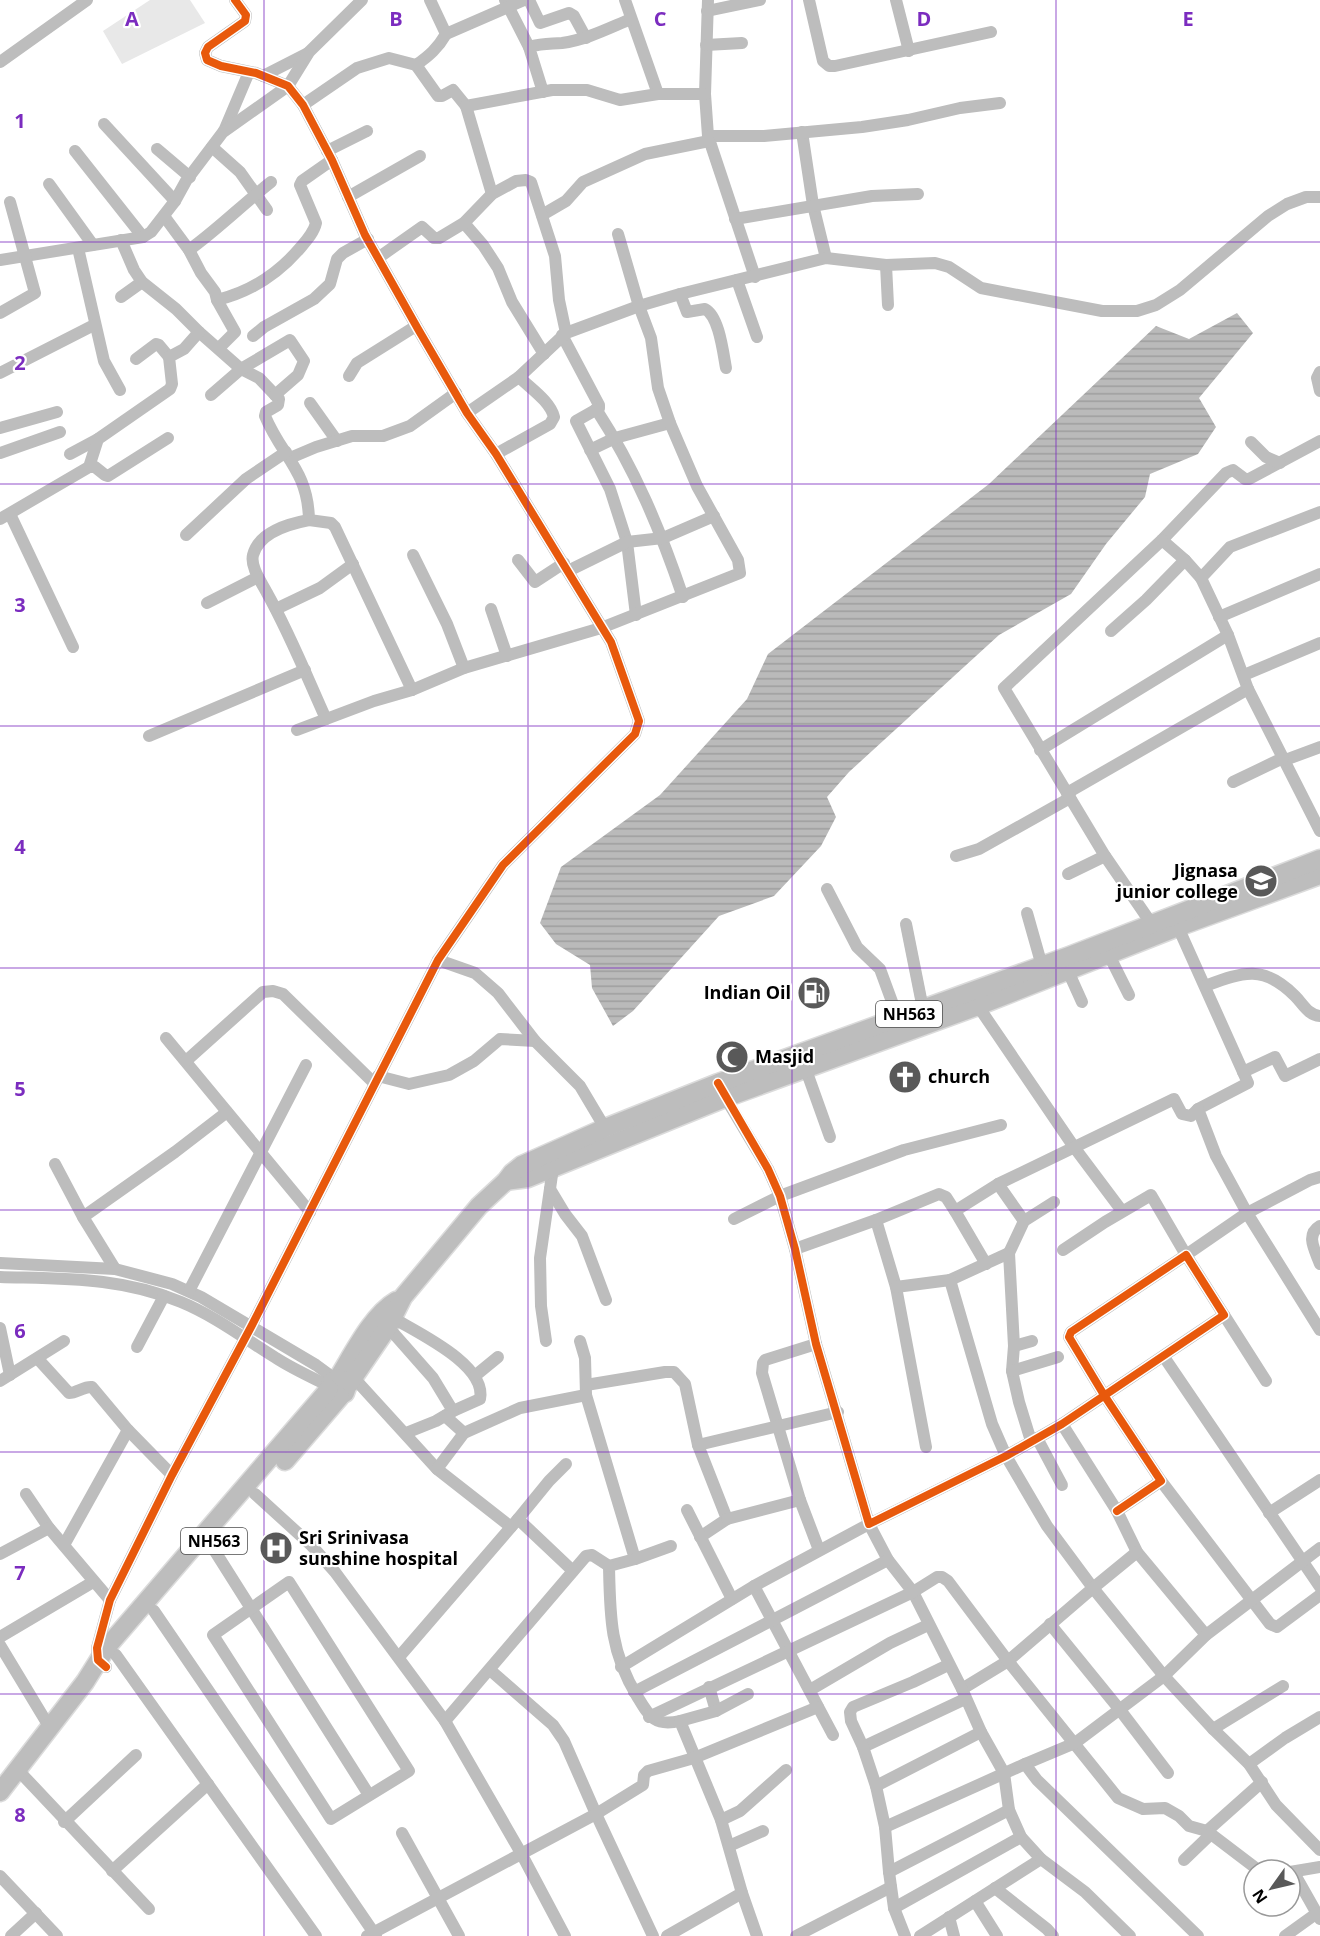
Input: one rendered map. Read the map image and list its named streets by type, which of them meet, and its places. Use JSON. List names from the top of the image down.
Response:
{
  "streets": {
    "highway": ["NH563"]
  },
  "places": {
    "school or university": ["Jignasa junior college"],
    "fuel station": ["Indian Oil"],
    "mosque": ["Masjid"],
    "church": ["church"],
    "hospital": ["Sri Srinivasa sunshine hospital"]
  },
  "north": "bottom left",
  "grid": {
    "columns": [
      "A",
      "B",
      "C",
      "D",
      "E"
    ],
    "rows": [
      "1",
      "2",
      "3",
      "4",
      "5",
      "6",
      "7",
      "8"
    ]
  }
}
